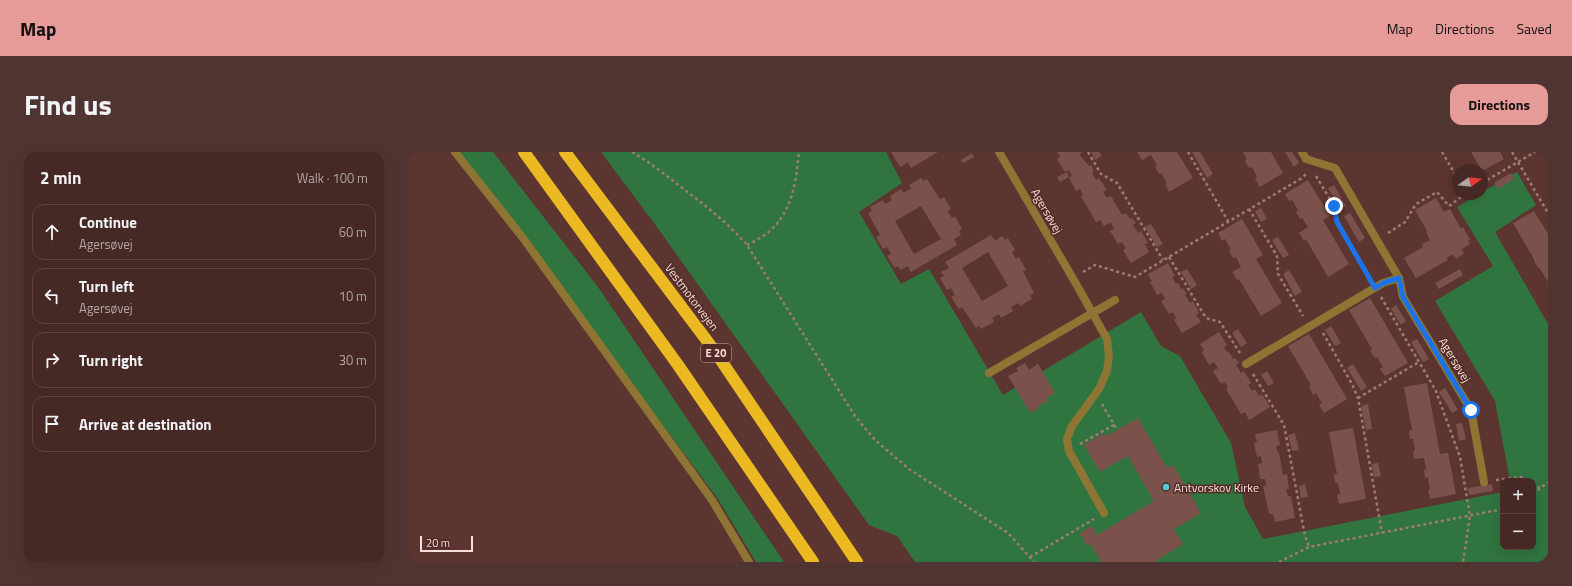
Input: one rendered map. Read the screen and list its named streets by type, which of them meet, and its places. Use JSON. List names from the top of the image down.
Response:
{
  "streets": {
    "highway": ["Vestmotorvejen", "E 20"],
    "street": ["Agersøvej"]
  },
  "places": ["Antvorskov Kirke"],
  "scale_bar": "20 m",
  "north": "right",
  "page": {
    "header": "Map",
    "nav": ["Map", "Directions", "Saved"],
    "title": "Find us",
    "buttons": "Directions",
    "heading": ["2 min", "Walk · 100 m"],
    "list": [
      ["Continue", "Agersøvej", "60 m"],
      ["Turn left", "Agersøvej", "10 m"],
      ["Turn right", "30 m"],
      "Arrive at destination"
    ],
    "map_buttons": ["+", "−"],
    "scale": "20 m"
  }
}
